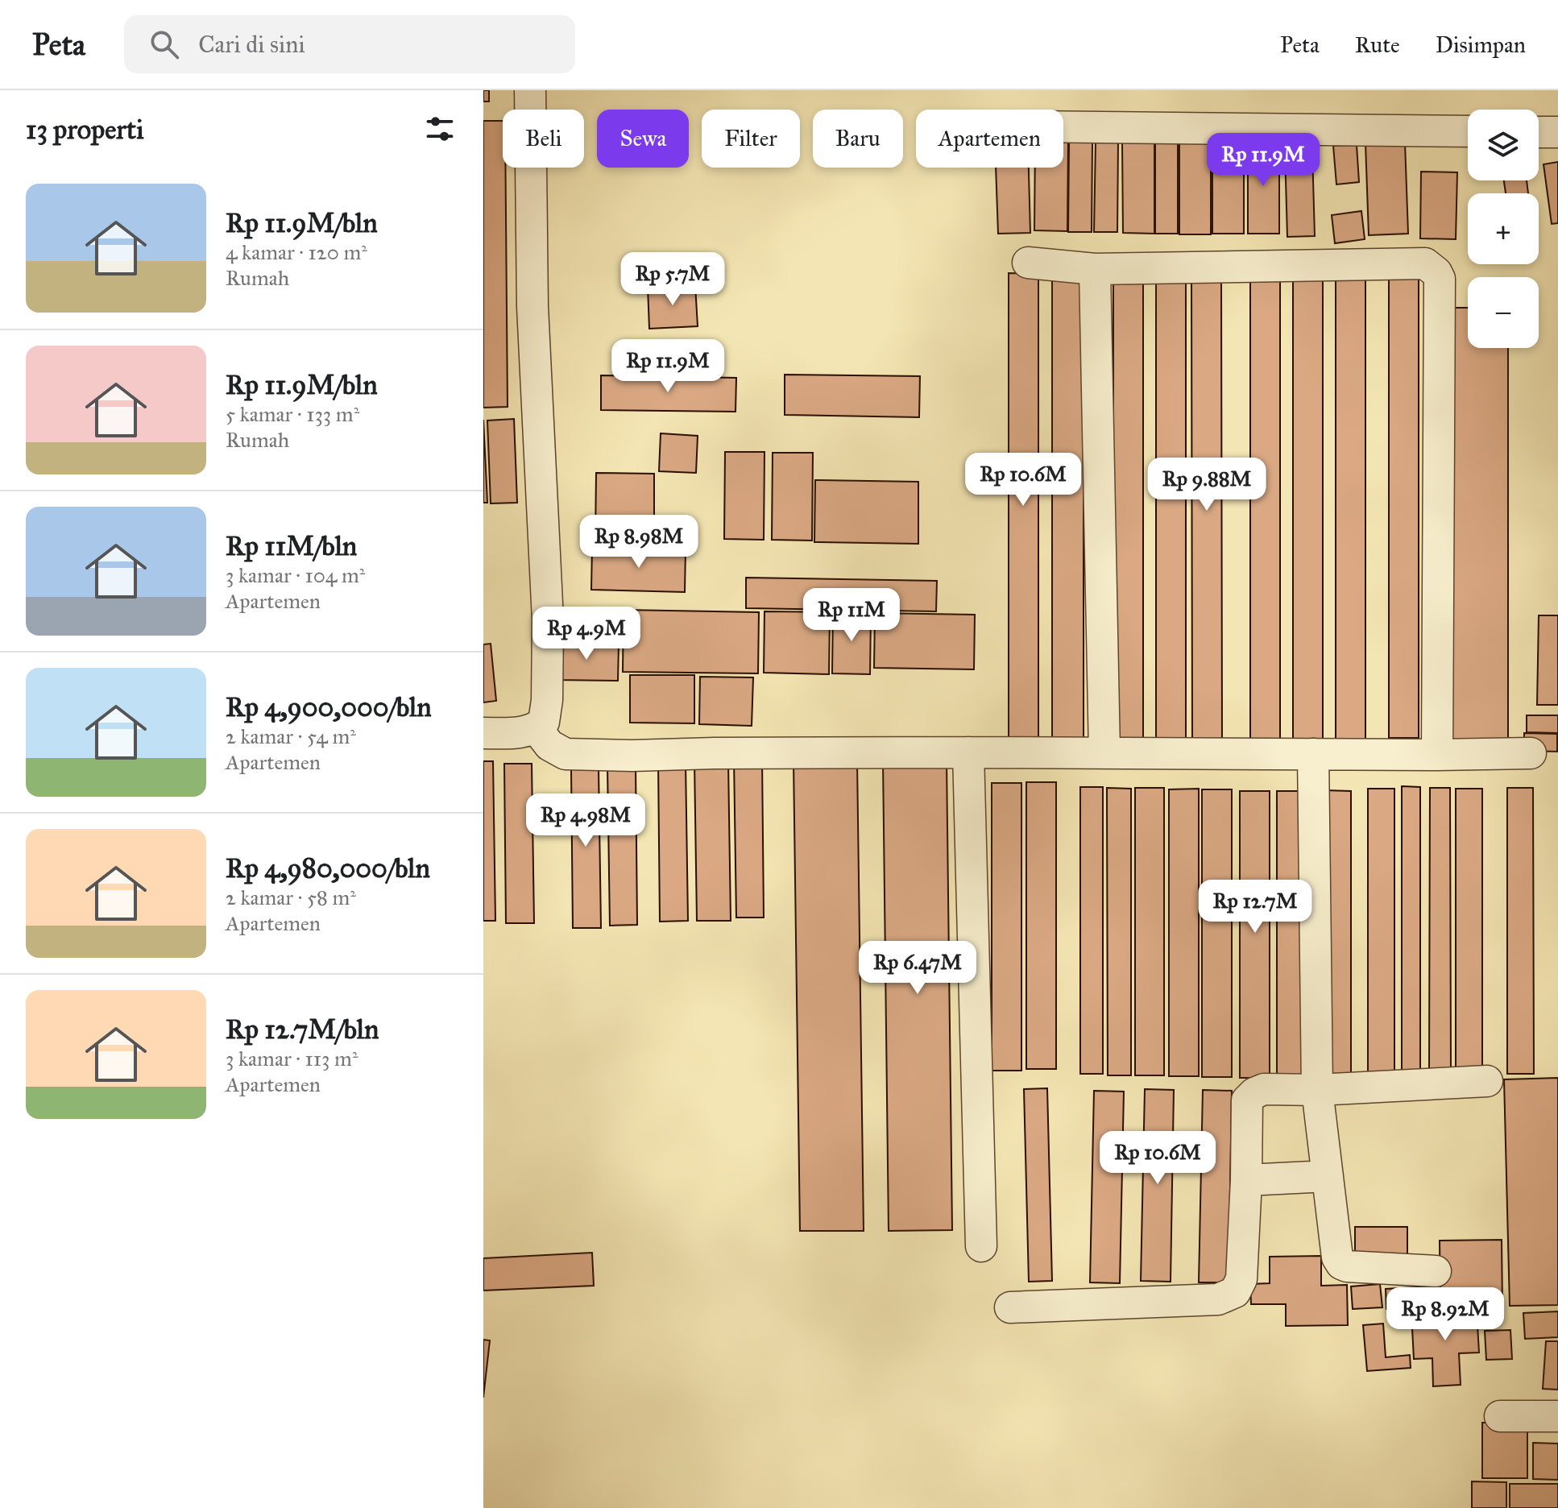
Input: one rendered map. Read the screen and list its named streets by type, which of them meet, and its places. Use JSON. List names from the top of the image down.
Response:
{
  "page": {
    "header": "Peta",
    "search": "Cari di sini",
    "nav": ["Peta", "Rute", "Disimpan"],
    "heading": "13 properti",
    "map_buttons": ["+", "−"],
    "chip": [
      "Beli",
      "Sewa",
      "Filter",
      "Baru",
      "Apartemen"
    ],
    "price": [
      "Rp 11.9M",
      "Rp 5.7M",
      "Rp 11.9M",
      "Rp 10.6M",
      "Rp 9.88M",
      "Rp 8.98M",
      "Rp 11M",
      "Rp 4.9M",
      "Rp 4.98M",
      "Rp 12.7M",
      "Rp 6.47M",
      "Rp 10.6M",
      "Rp 8.92M"
    ],
    "list": [
      {
        "name": "Rp 11.9M/bln",
        "note": "4 kamar · 120 m² · Rumah"
      },
      {
        "name": "Rp 11.9M/bln",
        "note": "5 kamar · 133 m² · Rumah"
      },
      {
        "name": "Rp 11M/bln",
        "note": "3 kamar · 104 m² · Apartemen"
      },
      {
        "name": "Rp 4,900,000/bln",
        "note": "2 kamar · 54 m² · Apartemen"
      },
      {
        "name": "Rp 4,980,000/bln",
        "note": "2 kamar · 58 m² · Apartemen"
      },
      {
        "name": "Rp 12.7M/bln",
        "note": "3 kamar · 113 m² · Apartemen"
      }
    ]
  }
}
